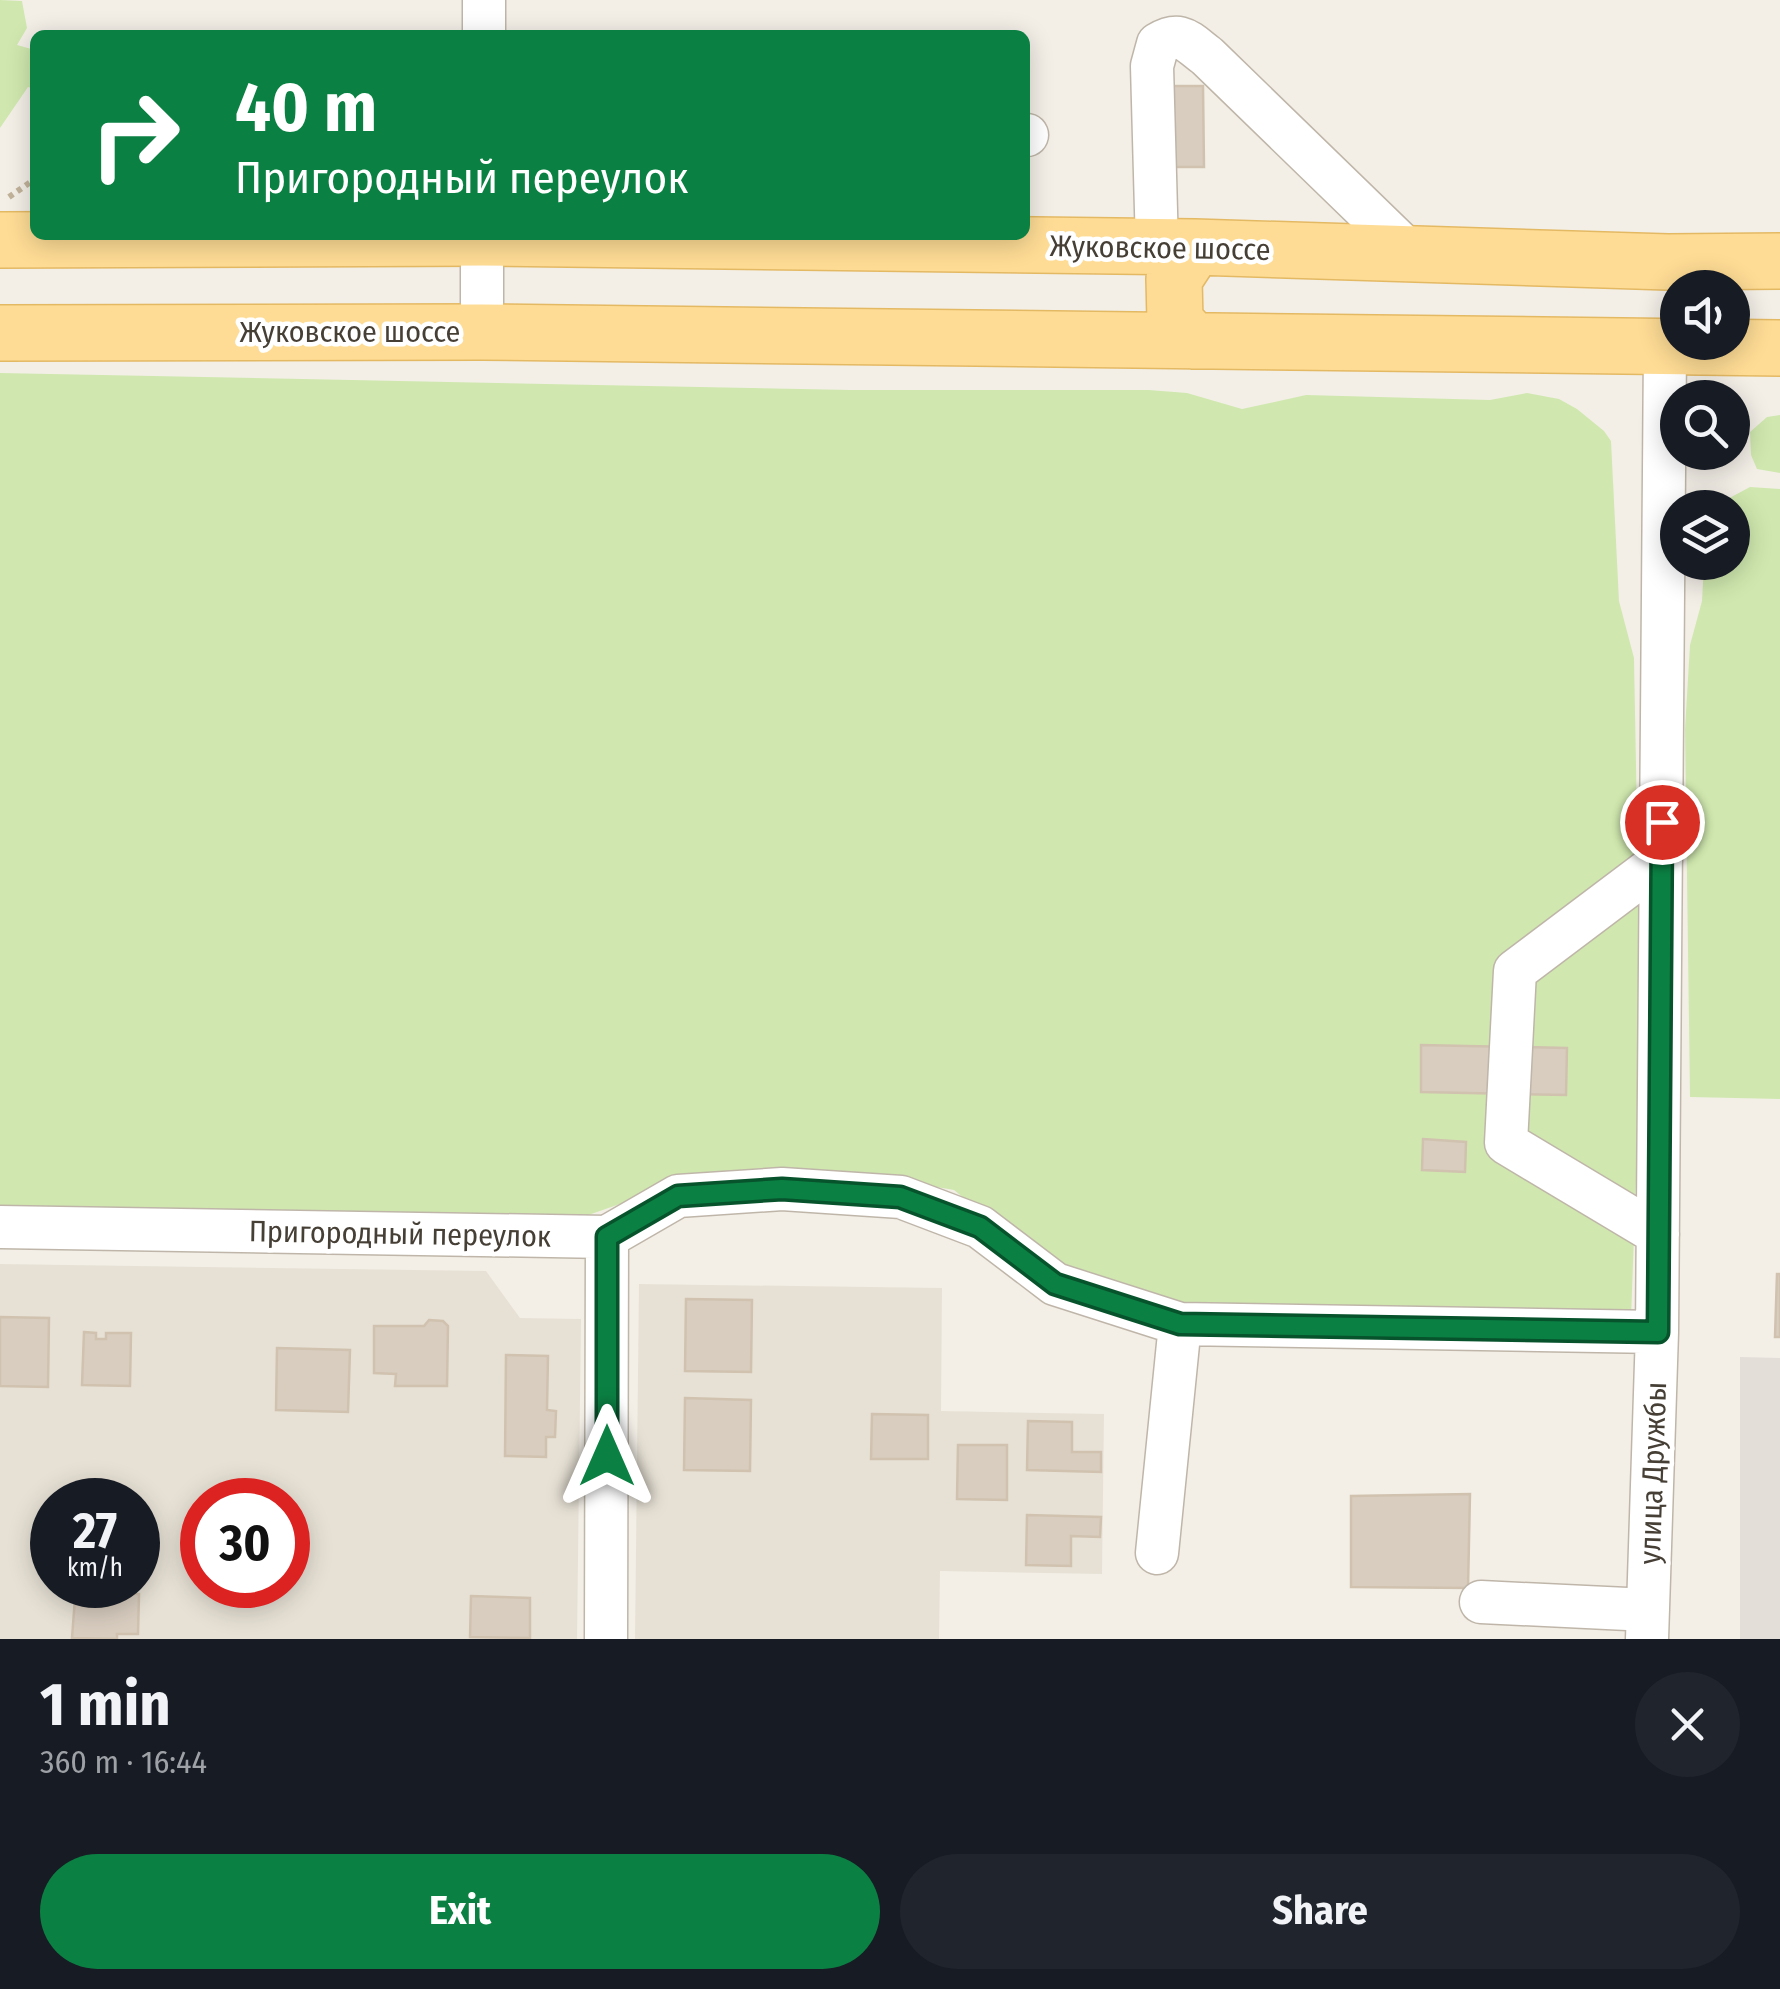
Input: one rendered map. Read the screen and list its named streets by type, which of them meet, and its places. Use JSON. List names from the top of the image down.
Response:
{
  "streets": {
    "main road": ["Жуковское шоссе"],
    "street": ["Пригородный переулок", "улица Дружбы"]
  },
  "page": {
    "turn": ["40 m", "Пригородный переулок"],
    "speed": "27 km/h",
    "limit": "30",
    "heading": ["1 min", "360 m · 16:44"],
    "buttons": ["Exit", "Share"]
  }
}
